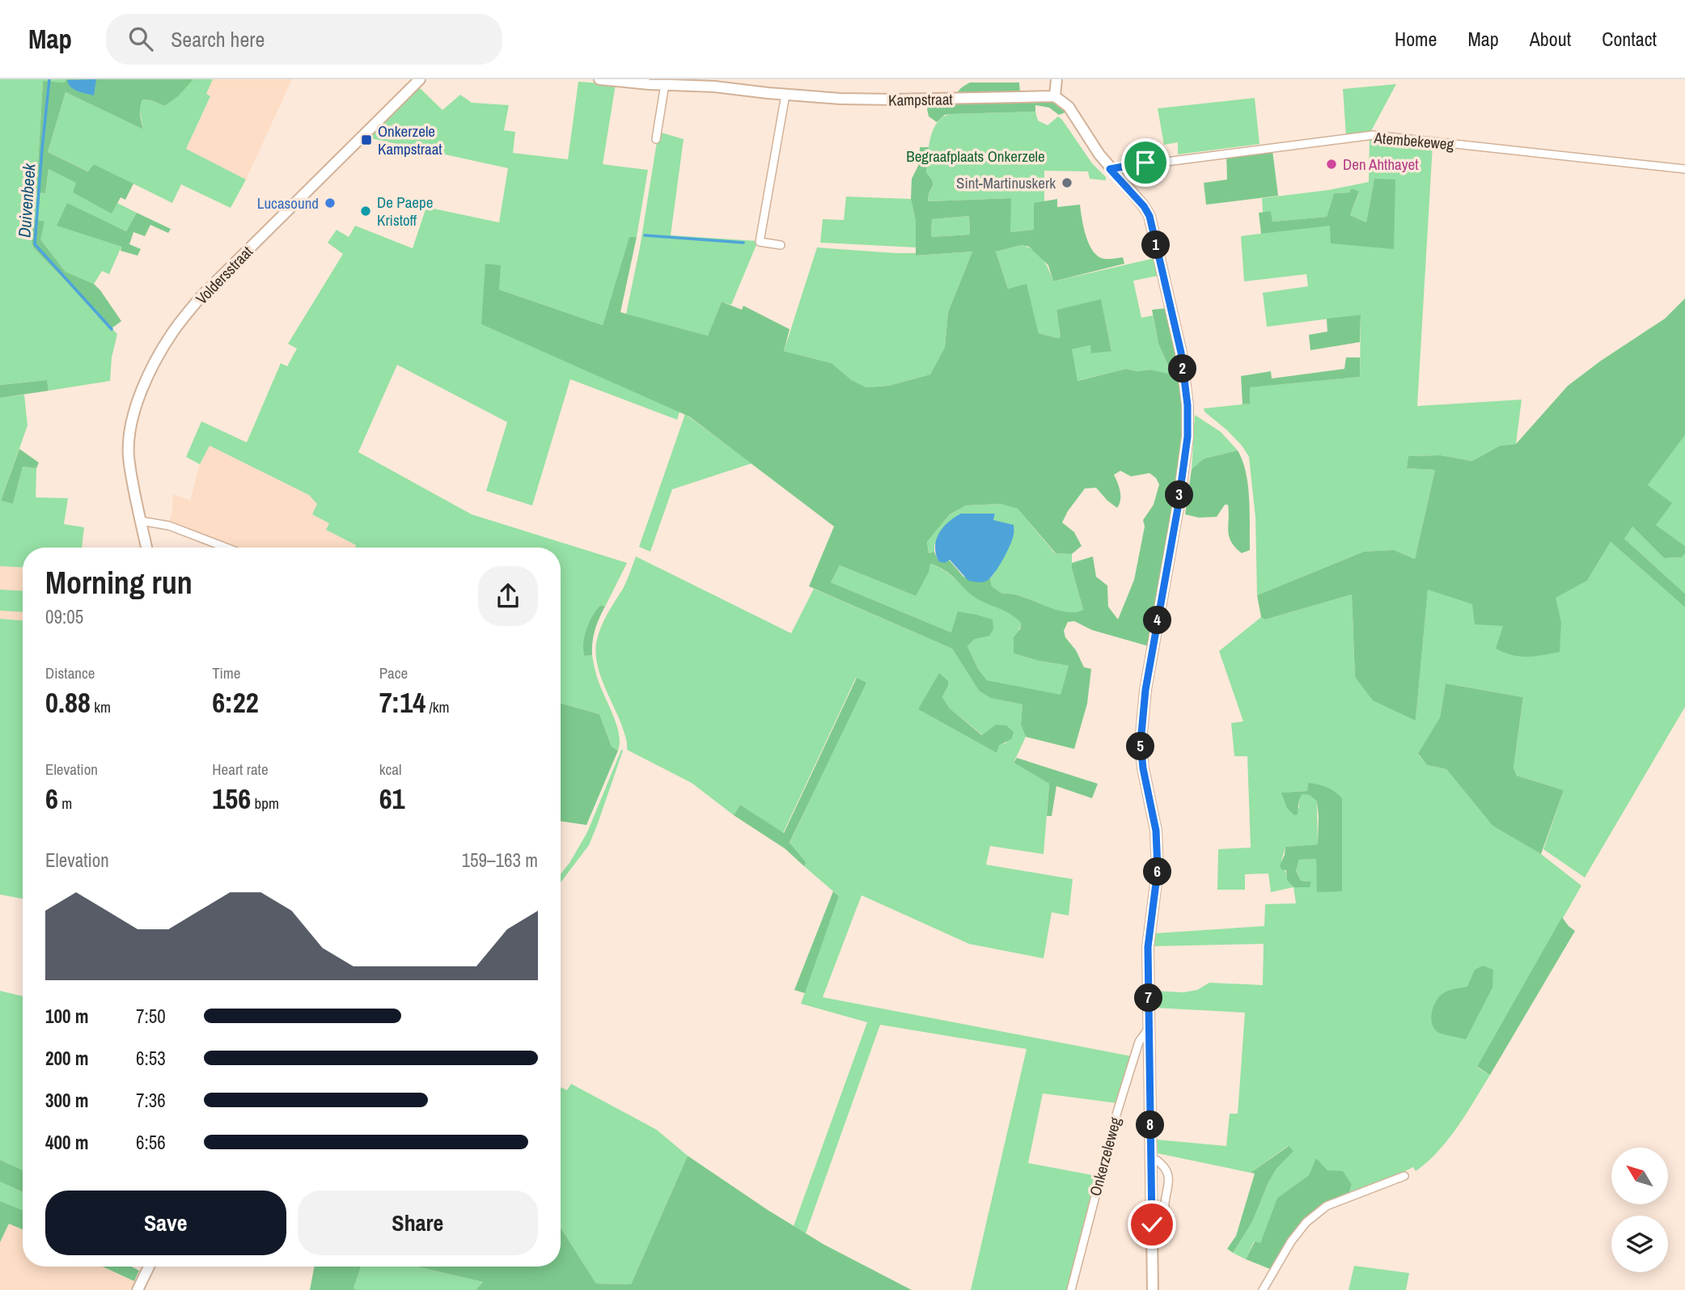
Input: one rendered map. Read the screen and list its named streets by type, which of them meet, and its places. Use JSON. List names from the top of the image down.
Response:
{
  "streets": {
    "street": [
      "Kampstraat",
      "Atembekeweg",
      "Voldersstraat",
      "Onkerzeleweg"
    ]
  },
  "water": ["Duivenbeek"],
  "parks": ["Begraafplaats Onkerzele"],
  "places": {
    "transit": ["Onkerzele Kampstraat"],
    "other": [
      "Den Ahthayet",
      "Sint-Martinuskerk",
      "Lucasound",
      "De Paepe Kristoff"
    ]
  },
  "north": "top left",
  "page": {
    "header": "Map",
    "search": "Search here",
    "nav": [
      "Home",
      "Map",
      "About",
      "Contact"
    ],
    "pins": [
      "1",
      "2",
      "3",
      "4",
      "5",
      "6",
      "7",
      "8"
    ],
    "heading": ["Morning run", "09:05"],
    "stats": [
      ["Distance", "0.88 km"],
      ["Time", "6:22"],
      ["Pace", "7:14 /km"],
      ["Elevation", "6 m"],
      ["Heart rate", "156 bpm"],
      ["kcal", "61"]
    ],
    "chart": ["Elevation", "159–163 m"],
    "list": [
      {
        "name": "100 m",
        "note": "7:50"
      },
      {
        "name": "200 m",
        "note": "6:53"
      },
      {
        "name": "300 m",
        "note": "7:36"
      },
      {
        "name": "400 m",
        "note": "6:56"
      }
    ],
    "buttons": ["Save", "Share"]
  }
}
